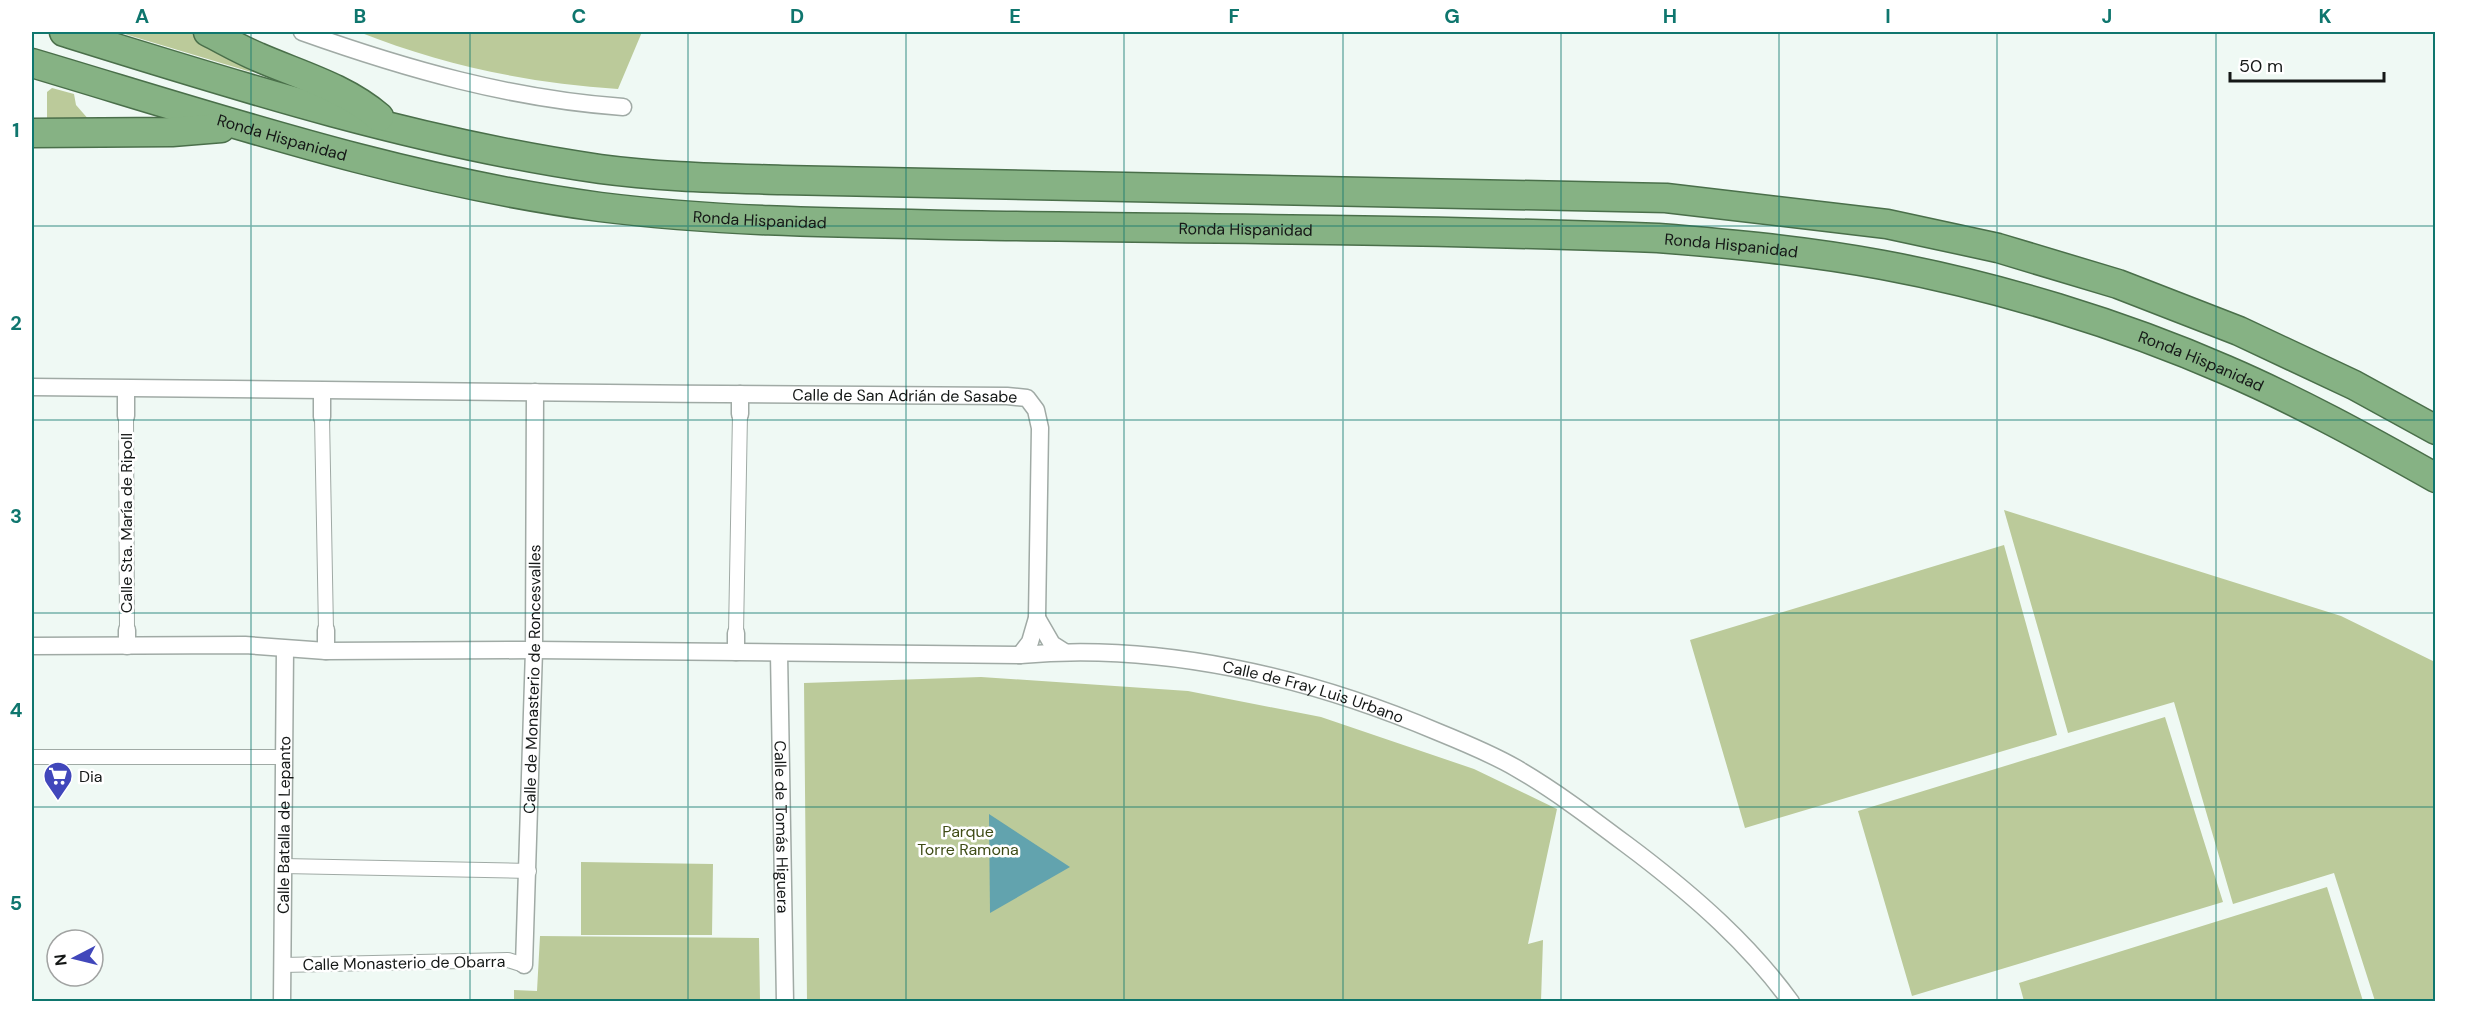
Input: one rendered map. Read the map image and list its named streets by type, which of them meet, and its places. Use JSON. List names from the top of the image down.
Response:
{
  "streets": {
    "highway": ["Ronda Hispanidad"],
    "street": [
      "Calle de San Adrián de Sasabe",
      "Calle Sta. María de Ripoll",
      "Calle de Monasterio de Roncesvalles",
      "Calle de Fray Luis Urbano",
      "Calle Batalla de Lepanto",
      "Calle de Tomás Higuera",
      "Calle Monasterio de Obarra"
    ]
  },
  "crossings": [
    ["Calle de San Adrián de Sasabe", "Calle de Monasterio de Roncesvalles"],
    ["Calle de San Adrián de Sasabe", "Calle de Fray Luis Urbano"],
    ["Calle Sta. María de Ripoll", "Calle de Fray Luis Urbano"],
    ["Calle de Monasterio de Roncesvalles", "Calle de Fray Luis Urbano"],
    ["Calle de Monasterio de Roncesvalles", "Calle Monasterio de Obarra"],
    ["Calle de Fray Luis Urbano", "Calle Batalla de Lepanto"],
    ["Calle de Fray Luis Urbano", "Calle de Tomás Higuera"],
    ["Calle Batalla de Lepanto", "Calle Monasterio de Obarra"]
  ],
  "parks": ["Parque Torre Ramona"],
  "places": {
    "supermarket": ["Dia"]
  },
  "scale_bar": "50 m",
  "north": "left",
  "grid": {
    "columns": [
      "A",
      "B",
      "C",
      "D",
      "E",
      "F",
      "G",
      "H",
      "I",
      "J",
      "K"
    ],
    "rows": [
      "1",
      "2",
      "3",
      "4",
      "5"
    ]
  }
}
